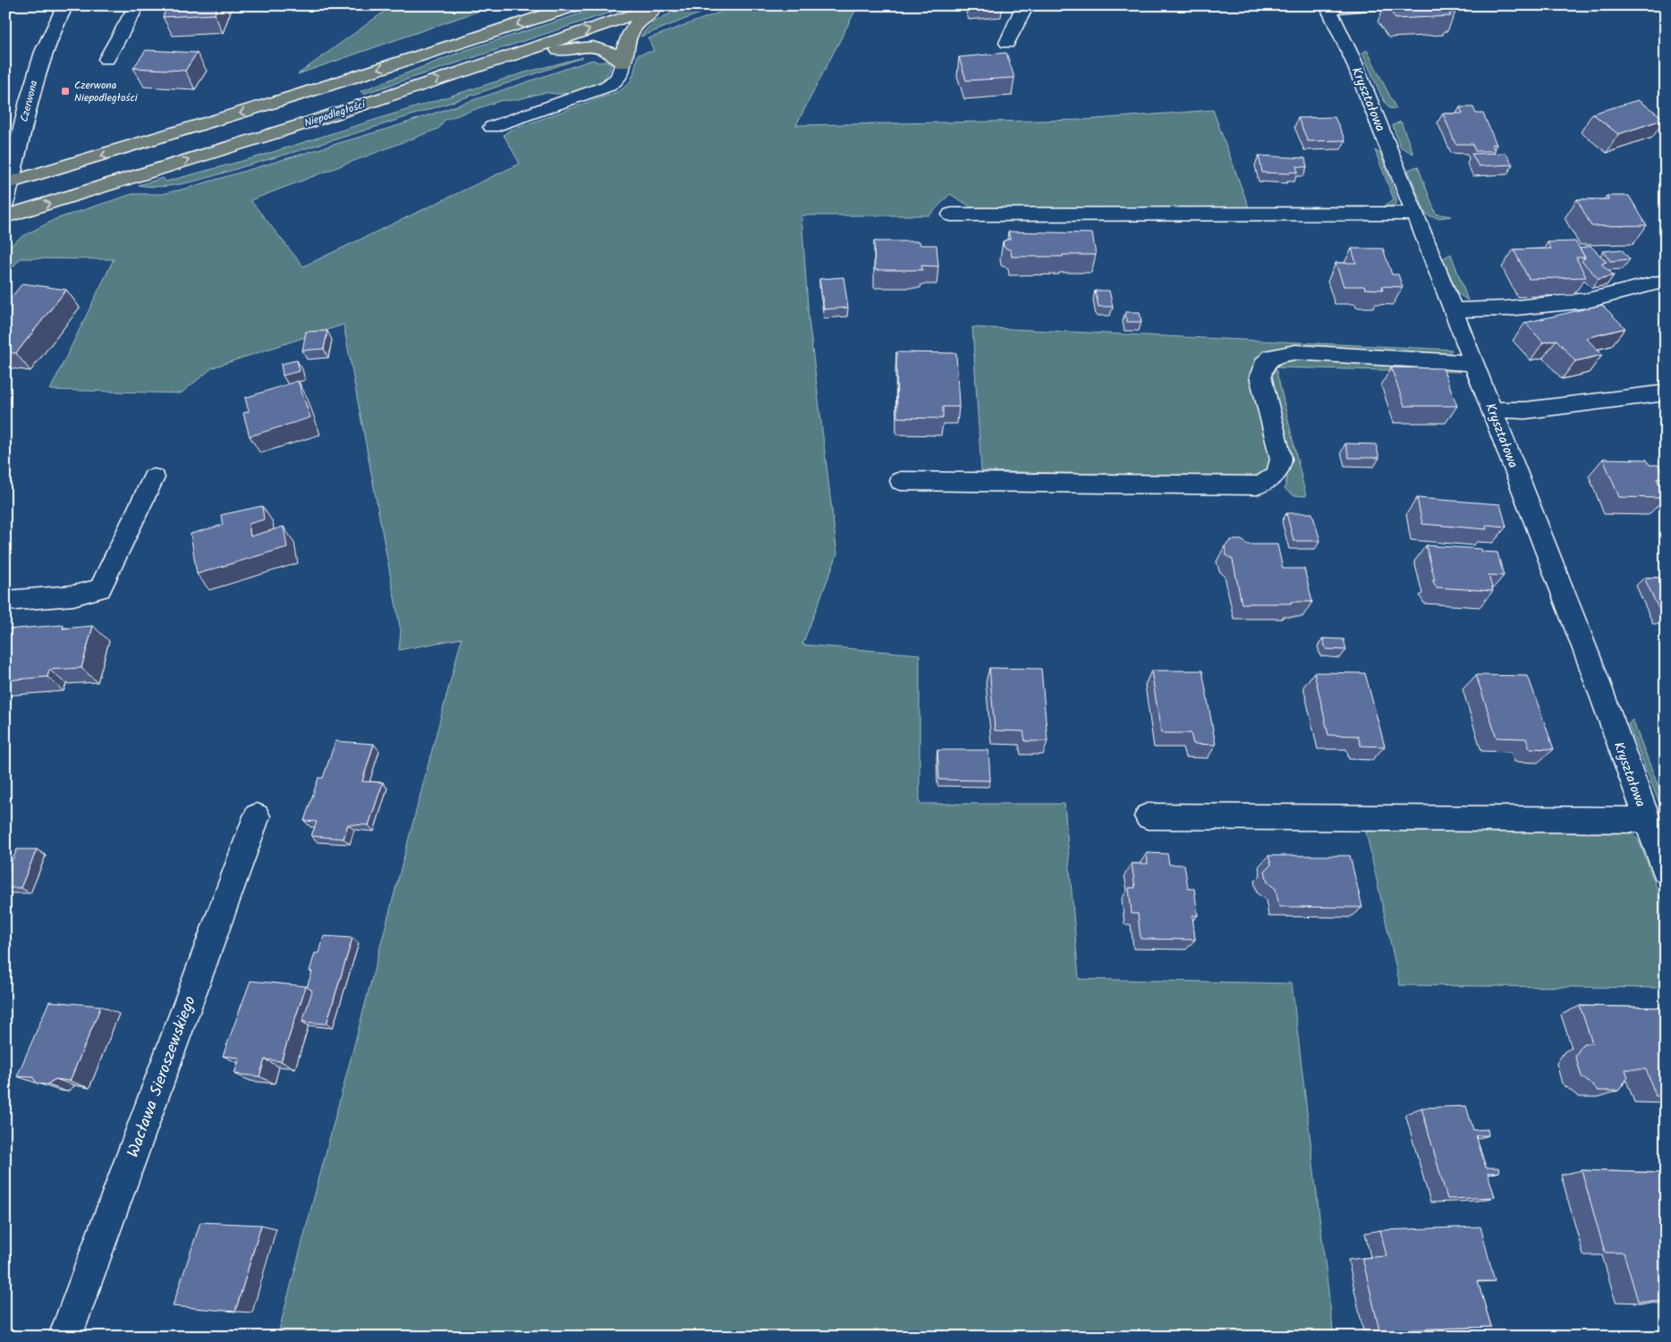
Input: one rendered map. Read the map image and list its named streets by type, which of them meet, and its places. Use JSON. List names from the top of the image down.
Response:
{
  "streets": {
    "main road": ["Niepodległości"],
    "street": ["Kryształowa", "Czerwona", "Wacława Sieroszewskiego"]
  },
  "places": {
    "transit": ["Czerwona Niepodległości"]
  }
}
